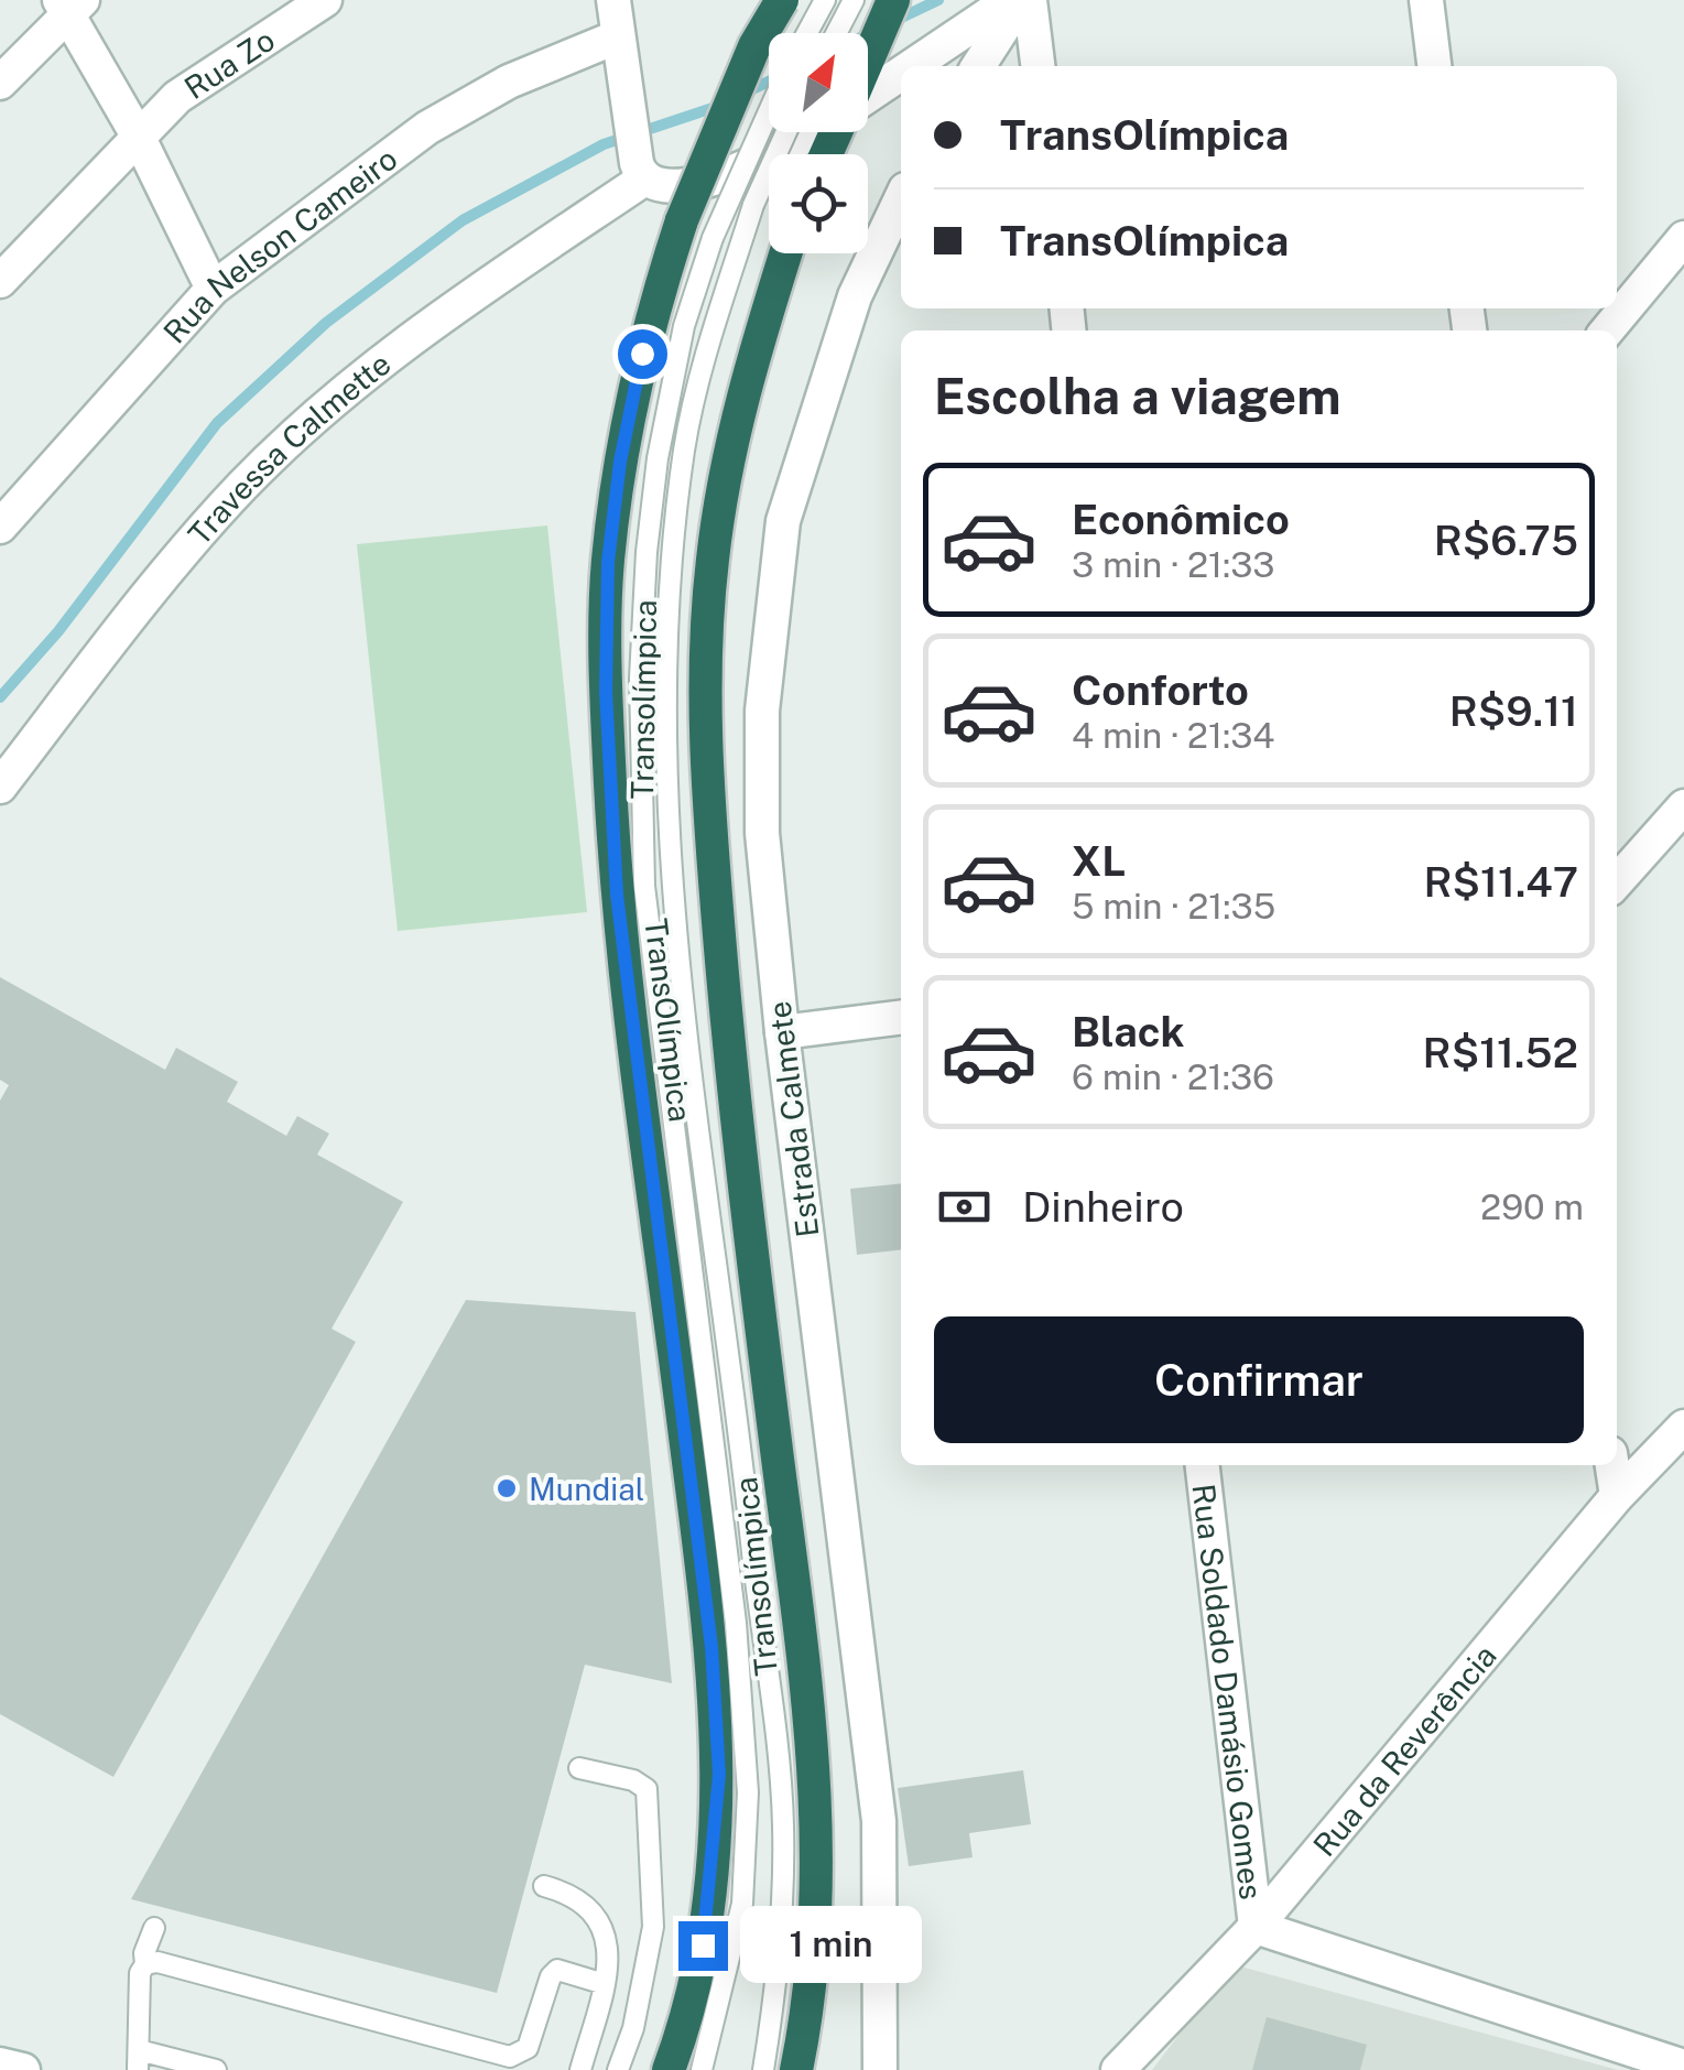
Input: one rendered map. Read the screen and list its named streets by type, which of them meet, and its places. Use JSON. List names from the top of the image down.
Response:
{
  "streets": {
    "highway": ["TransOlímpica"],
    "street": [
      "Rua Zo",
      "Rua Nelson Cameiro",
      "Travessa Calmette",
      "Estrada Calmete",
      "Rua Soldado Damásio Gomes",
      "Rua da Reverência"
    ],
    "lane": ["Transolímpica"]
  },
  "crossings": [
    ["Rua Soldado Damásio Gomes", "Rua da Reverência"]
  ],
  "places": ["Mundial"],
  "north": "top right",
  "page": {
    "banner": ["TransOlímpica", "TransOlímpica"],
    "heading": "Escolha a viagem",
    "list": [
      {
        "name": "Econômico",
        "note": "3 min · 21:33",
        "value": "R$6.75"
      },
      {
        "name": "Conforto",
        "note": "4 min · 21:34",
        "value": "R$9.11"
      },
      {
        "name": "XL",
        "note": "5 min · 21:35",
        "value": "R$11.47"
      },
      {
        "name": "Black",
        "note": "6 min · 21:36",
        "value": "R$11.52"
      }
    ],
    "pay": ["Dinheiro", "290 m"],
    "buttons": "Confirmar",
    "bubble": "1 min"
  }
}
